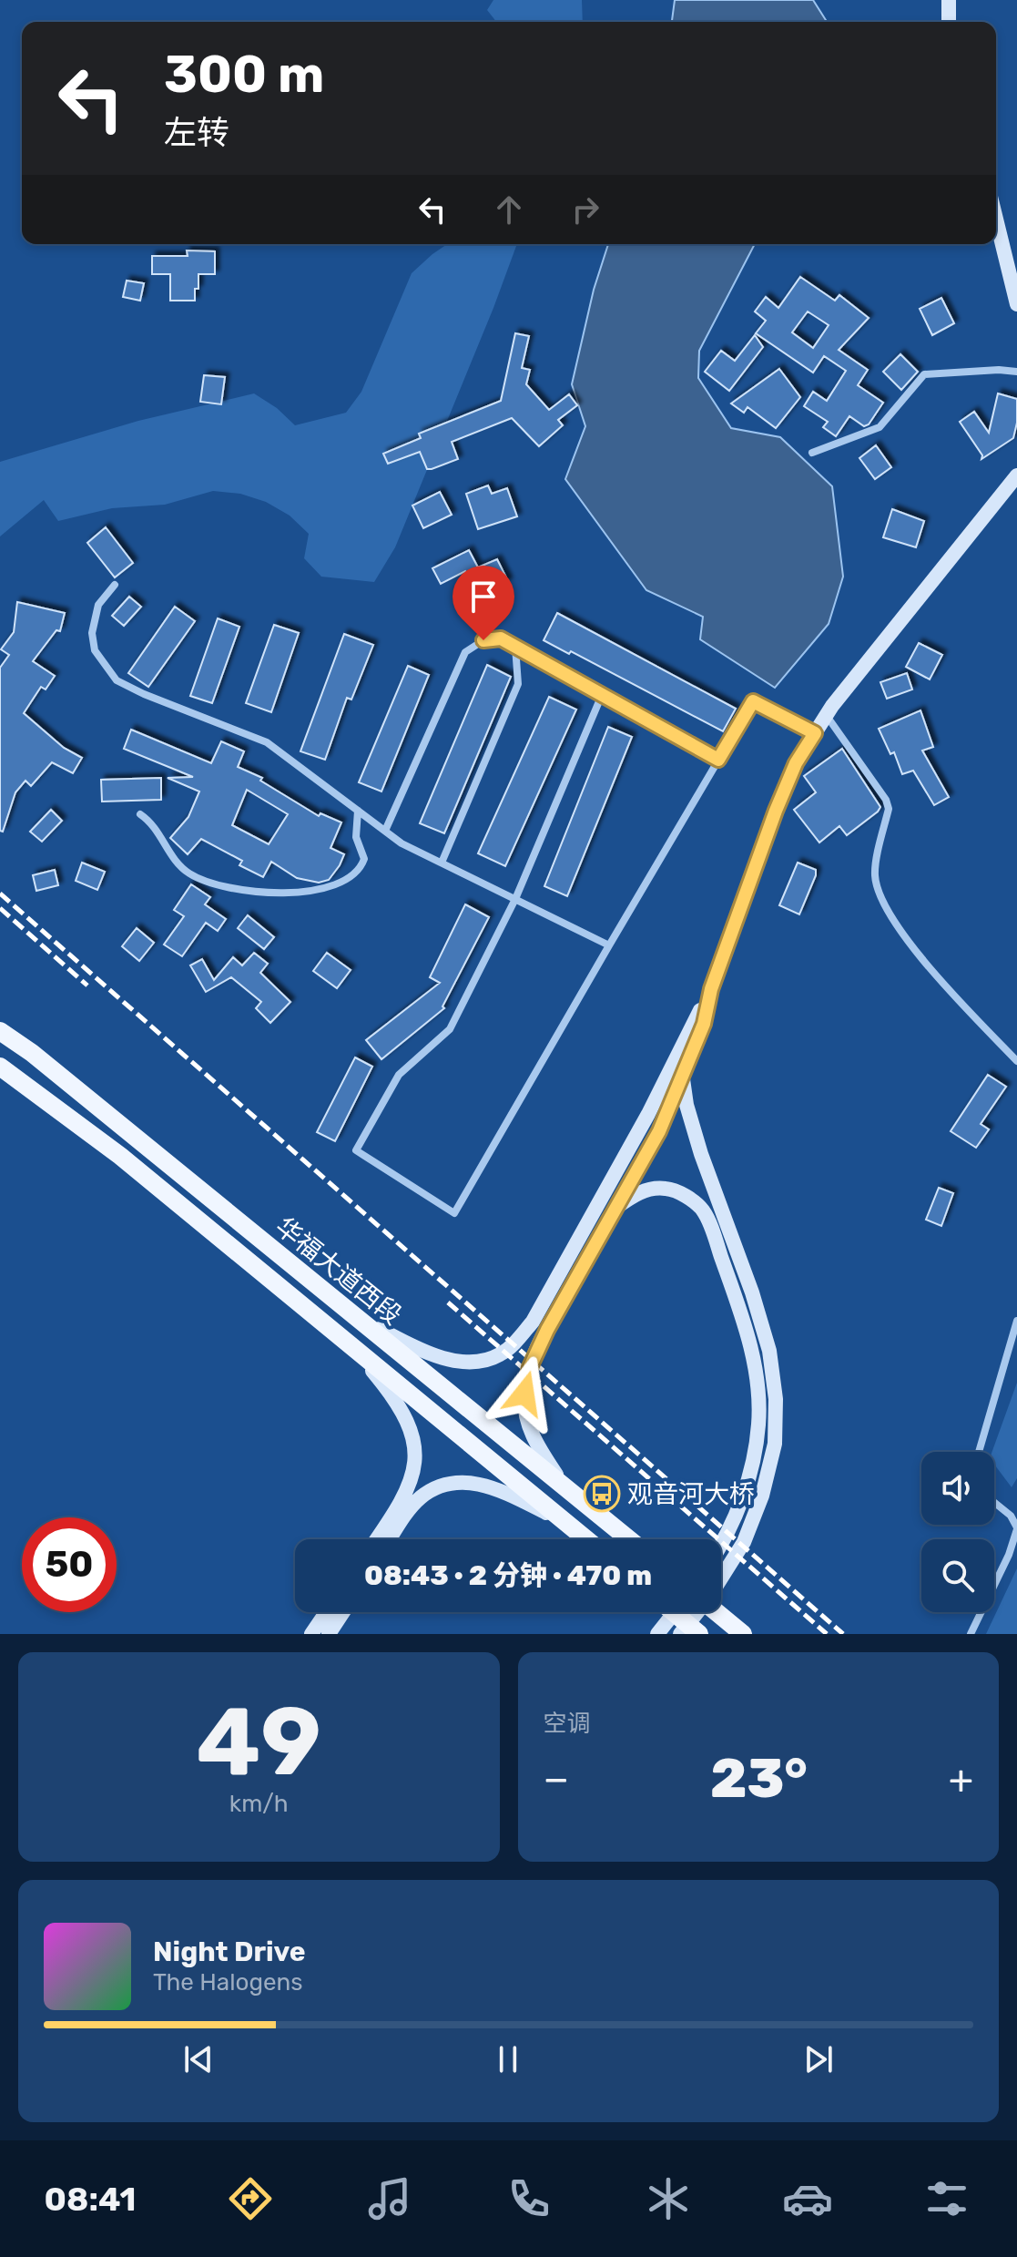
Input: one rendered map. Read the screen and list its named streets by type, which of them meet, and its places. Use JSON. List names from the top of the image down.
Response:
{
  "streets": {
    "main road": ["华福大道西段"]
  },
  "places": {
    "bus stop": ["观音河大桥"]
  },
  "page": {
    "turn": ["300 m", "左转"],
    "limit": "50",
    "trip": "08:43 · 2 分钟 · 470 m",
    "tile": [
      ["49", "km/h"],
      "空调"
    ],
    "heat": ["−", "23°", "+"],
    "song": ["Night Drive", "The Halogens"],
    "tabs": "08:41"
  }
}
